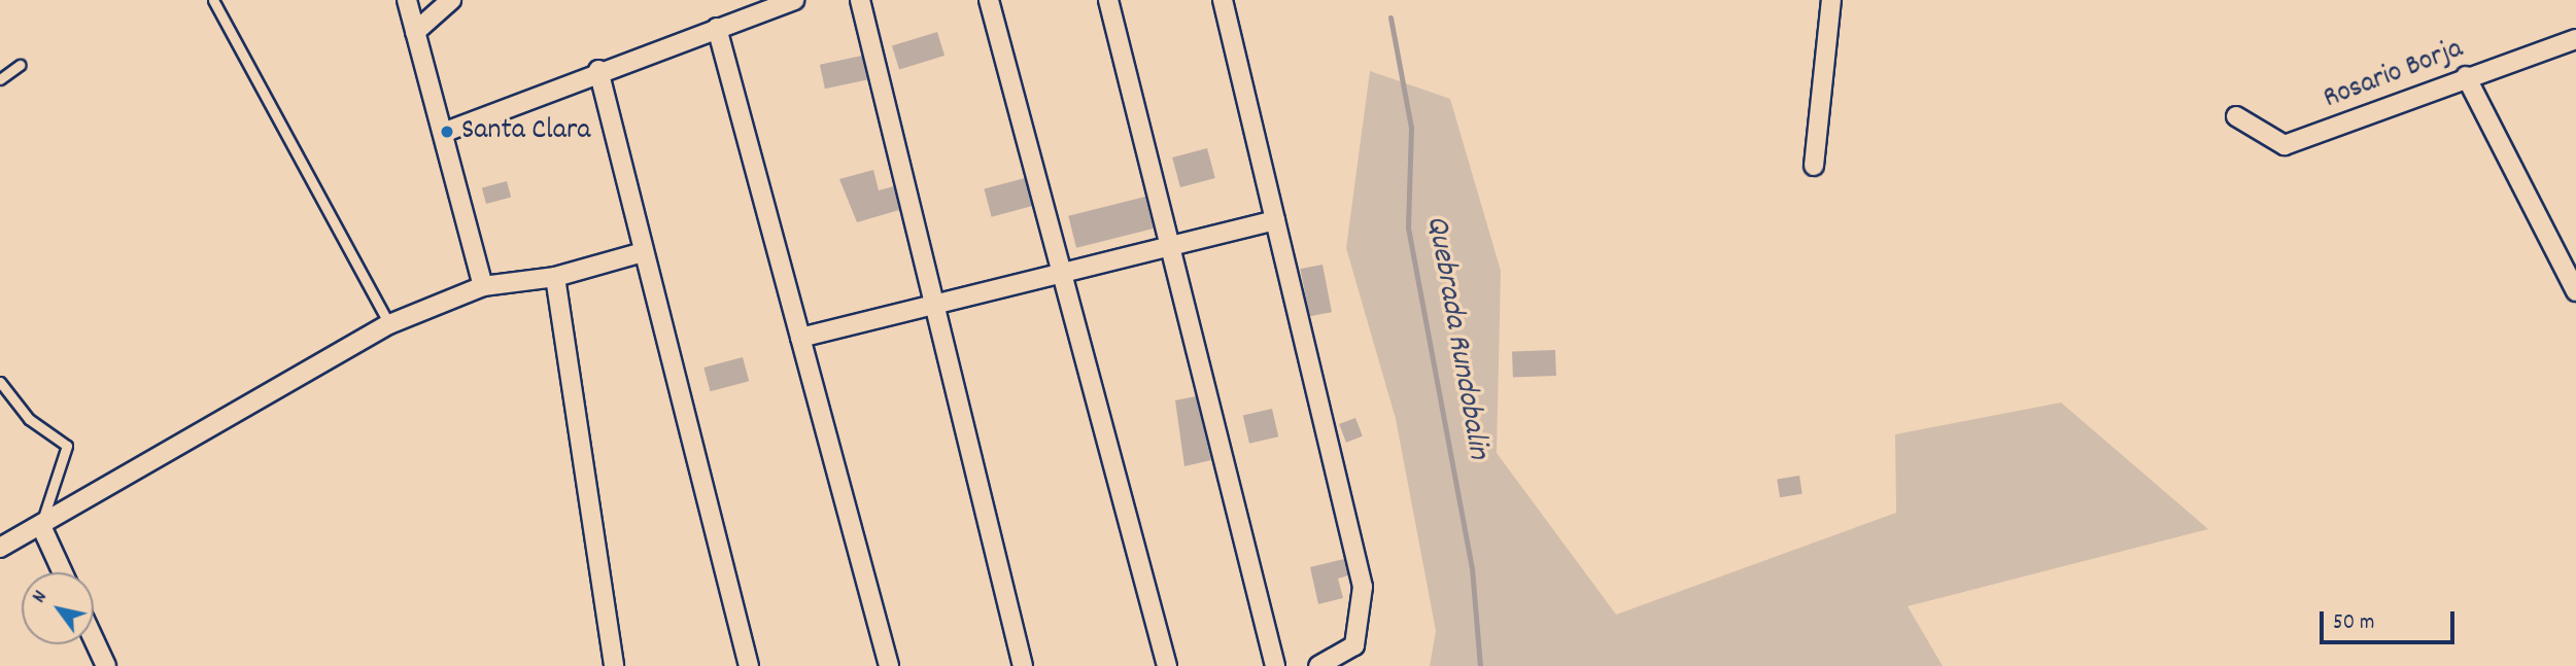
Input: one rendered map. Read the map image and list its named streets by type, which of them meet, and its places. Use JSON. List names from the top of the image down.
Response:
{
  "streets": {
    "street": ["Rosario Borja"]
  },
  "water": ["Quebrada Rundobalin"],
  "places": ["Santa Clara"],
  "scale_bar": "50 m",
  "north": "top left"
}
